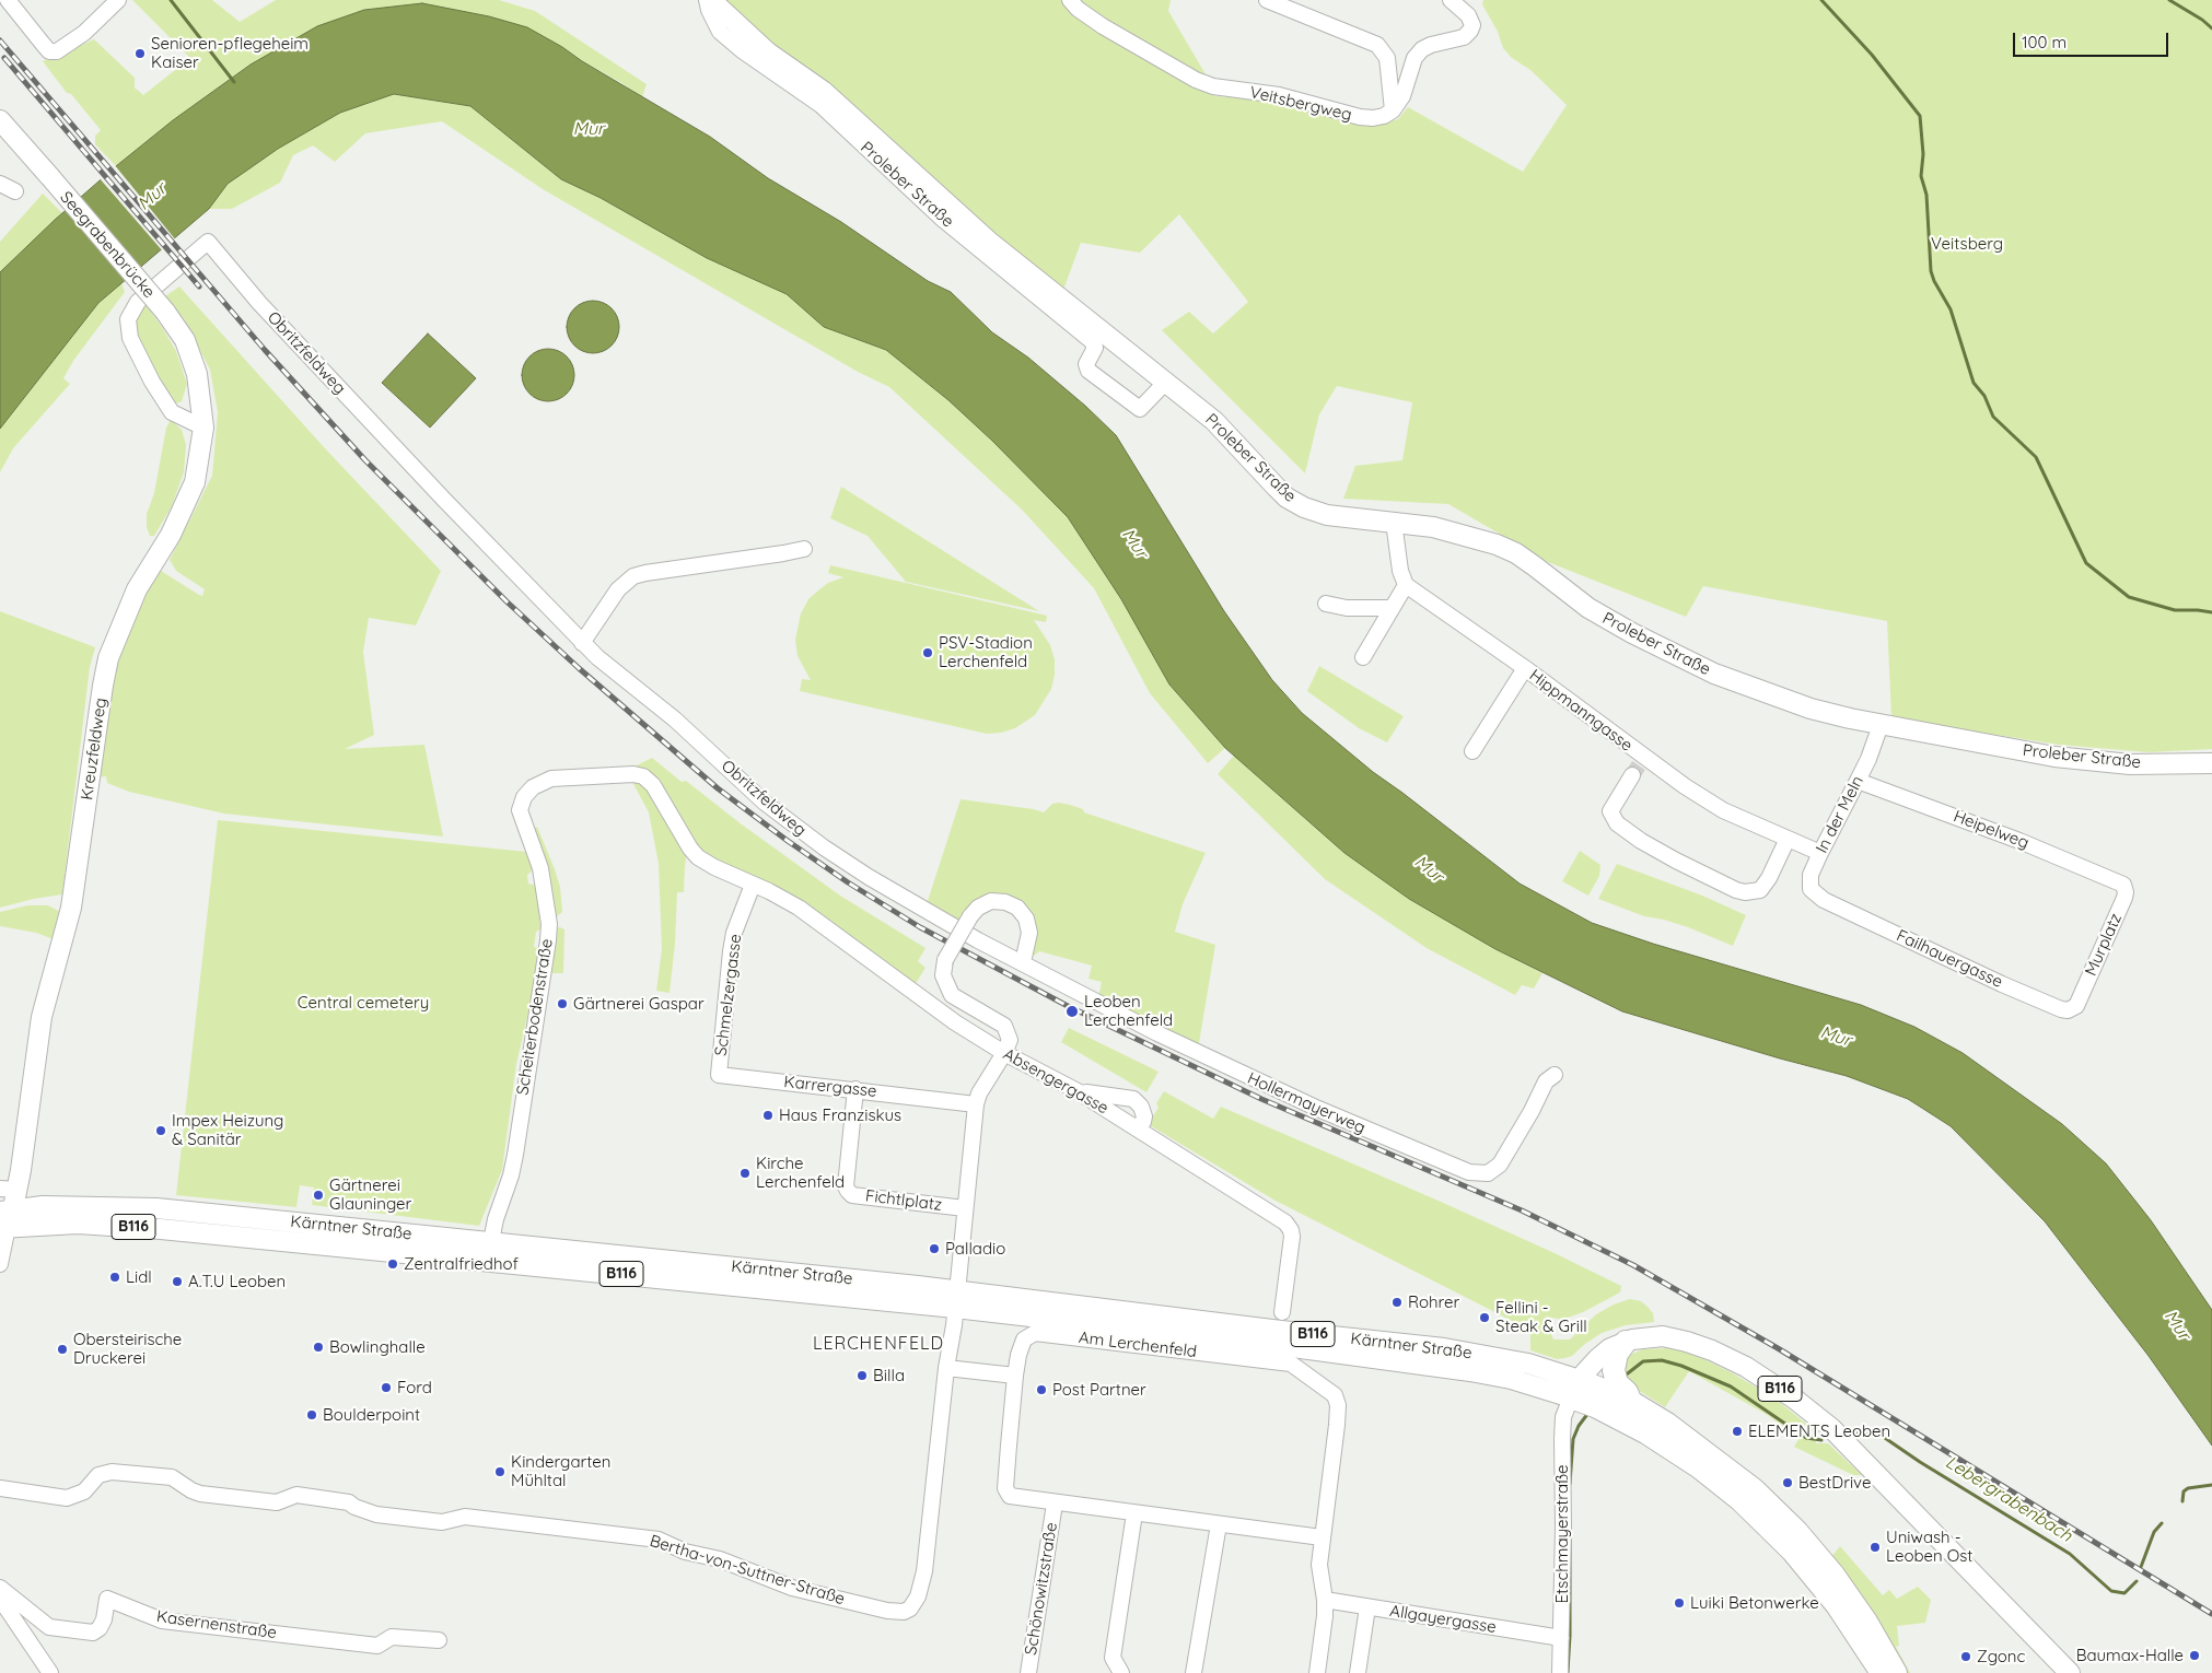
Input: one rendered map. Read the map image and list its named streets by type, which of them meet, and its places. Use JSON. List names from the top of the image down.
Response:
{
  "streets": {
    "main road": [
      "Proleber Straße",
      "Seegrabenbrücke",
      "Kreuzfeldweg",
      "B116",
      "Kärntner Straße"
    ],
    "street": [
      "Veitsbergweg",
      "Obritzfeldweg",
      "Hippmanngasse",
      "In der Meln",
      "Heipelweg",
      "Murplatz",
      "Failhauergasse",
      "Schmelzergasse",
      "Scheiterbodenstraße",
      "Absengergasse",
      "Karrergasse",
      "Hollermayerweg",
      "Fichtlplatz",
      "Am Lerchenfeld",
      "Etschmayerstraße",
      "Bertha-von-Suttner-Straße",
      "Schönowitzstraße",
      "Allgayergasse",
      "Kasernenstraße"
    ]
  },
  "crossings": [
    ["Proleber Straße", "In der Meln"],
    ["Seegrabenbrücke", "Kreuzfeldweg"],
    ["Obritzfeldweg", "Kreuzfeldweg"],
    ["Obritzfeldweg", "Hollermayerweg"],
    ["Hippmanngasse", "In der Meln"],
    ["Kreuzfeldweg", "Kärntner Straße"],
    ["In der Meln", "Heipelweg"],
    ["In der Meln", "Failhauergasse"],
    ["Heipelweg", "Murplatz"],
    ["Murplatz", "Failhauergasse"],
    ["Schmelzergasse", "Scheiterbodenstraße"],
    ["Schmelzergasse", "Absengergasse"],
    ["Schmelzergasse", "Karrergasse"],
    ["Scheiterbodenstraße", "Absengergasse"],
    ["Scheiterbodenstraße", "Kärntner Straße"],
    ["Absengergasse", "Fichtlplatz"],
    ["Karrergasse", "Fichtlplatz"],
    ["Fichtlplatz", "Kärntner Straße"],
    ["B116", "Kärntner Straße"],
    ["B116", "Etschmayerstraße"],
    ["Kärntner Straße", "Etschmayerstraße"],
    ["Am Lerchenfeld", "Schönowitzstraße"],
    ["Etschmayerstraße", "Allgayergasse"]
  ],
  "districts": ["LERCHENFELD"],
  "water": ["Mur", "Lebergrabenbach"],
  "parks": ["Veitsberg", "Central cemetery"],
  "places": [
    "Senioren-pflegeheim Kaiser",
    "PSV-Stadion Lerchenfeld",
    "Gärtnerei Gaspar",
    "Leoben Lerchenfeld",
    "Haus Franziskus",
    "Impex Heizung & Sanitär",
    "Kirche Lerchenfeld",
    "Gärtnerei Glauninger",
    "Palladio",
    "Zentralfriedhof",
    "Lidl",
    "A.T.U Leoben",
    "Rohrer",
    "Fellini - Steak & Grill",
    "Bowlinghalle",
    "Obersteirische Druckerei",
    "Billa",
    "Ford",
    "Post Partner",
    "Boulderpoint",
    "ELEMENTS Leoben",
    "Kindergarten Mühltal",
    "BestDrive",
    "Uniwash - Leoben Ost",
    "Luiki Betonwerke",
    "Baumax-Halle",
    "Zgonc"
  ],
  "scale_bar": "100 m"
}
